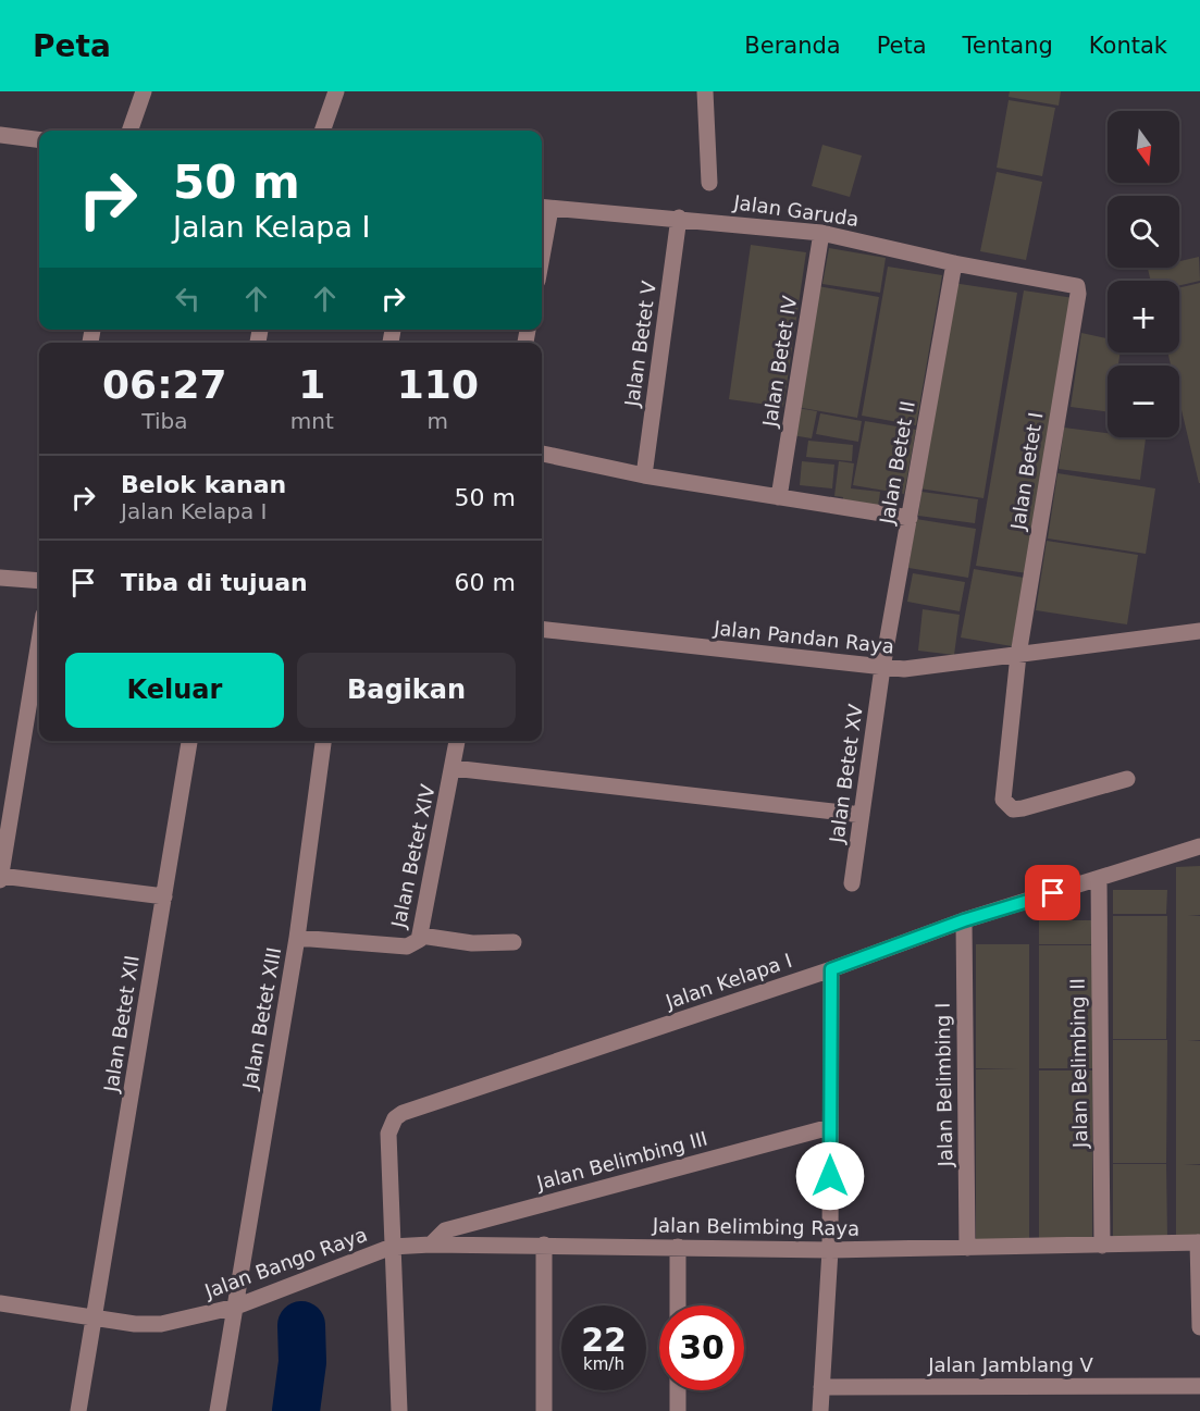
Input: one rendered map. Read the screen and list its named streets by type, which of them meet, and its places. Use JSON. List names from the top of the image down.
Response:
{
  "streets": {
    "street": [
      "Jalan Garuda",
      "Jalan Betet V",
      "Jalan Betet IV",
      "Jalan Betet II",
      "Jalan Betet I",
      "Jalan Pandan Raya",
      "Jalan Betet XV",
      "Jalan Betet XIV",
      "Jalan Kelapa I",
      "Jalan Betet XIII",
      "Jalan Betet XII",
      "Jalan Belimbing II",
      "Jalan Belimbing I",
      "Jalan Belimbing III",
      "Jalan Belimbing Raya",
      "Jalan Bango Raya",
      "Jalan Jamblang V"
    ]
  },
  "crossings": [
    ["Jalan Garuda", "Jalan Betet V"],
    ["Jalan Garuda", "Jalan Betet IV"],
    ["Jalan Garuda", "Jalan Betet II"],
    ["Jalan Garuda", "Jalan Betet I"],
    ["Jalan Betet II", "Jalan Pandan Raya"],
    ["Jalan Betet II", "Jalan Betet XV"],
    ["Jalan Betet I", "Jalan Pandan Raya"],
    ["Jalan Pandan Raya", "Jalan Betet XV"],
    ["Jalan Betet XIV", "Jalan Betet XIII"],
    ["Jalan Kelapa I", "Jalan Belimbing II"],
    ["Jalan Kelapa I", "Jalan Belimbing I"],
    ["Jalan Kelapa I", "Jalan Belimbing Raya"],
    ["Jalan Kelapa I", "Jalan Bango Raya"],
    ["Jalan Betet XIII", "Jalan Bango Raya"],
    ["Jalan Betet XII", "Jalan Bango Raya"],
    ["Jalan Belimbing II", "Jalan Belimbing Raya"],
    ["Jalan Belimbing I", "Jalan Belimbing Raya"],
    ["Jalan Belimbing III", "Jalan Belimbing Raya"],
    ["Jalan Belimbing Raya", "Jalan Bango Raya"]
  ],
  "north": "bottom",
  "page": {
    "header": "Peta",
    "nav": [
      "Beranda",
      "Peta",
      "Tentang",
      "Kontak"
    ],
    "map_buttons": ["+", "−"],
    "turn": ["50 m", "Jalan Kelapa I"],
    "eta": [
      "06:27",
      "Tiba",
      "1",
      "mnt",
      "110",
      "m"
    ],
    "list": [
      {
        "name": "Belok kanan",
        "note": "Jalan Kelapa I",
        "value": "50 m"
      },
      {
        "name": "Tiba di tujuan",
        "value": "60 m"
      }
    ],
    "buttons": ["Keluar", "Bagikan"],
    "speed": "22 km/h",
    "limit": "30"
  }
}
